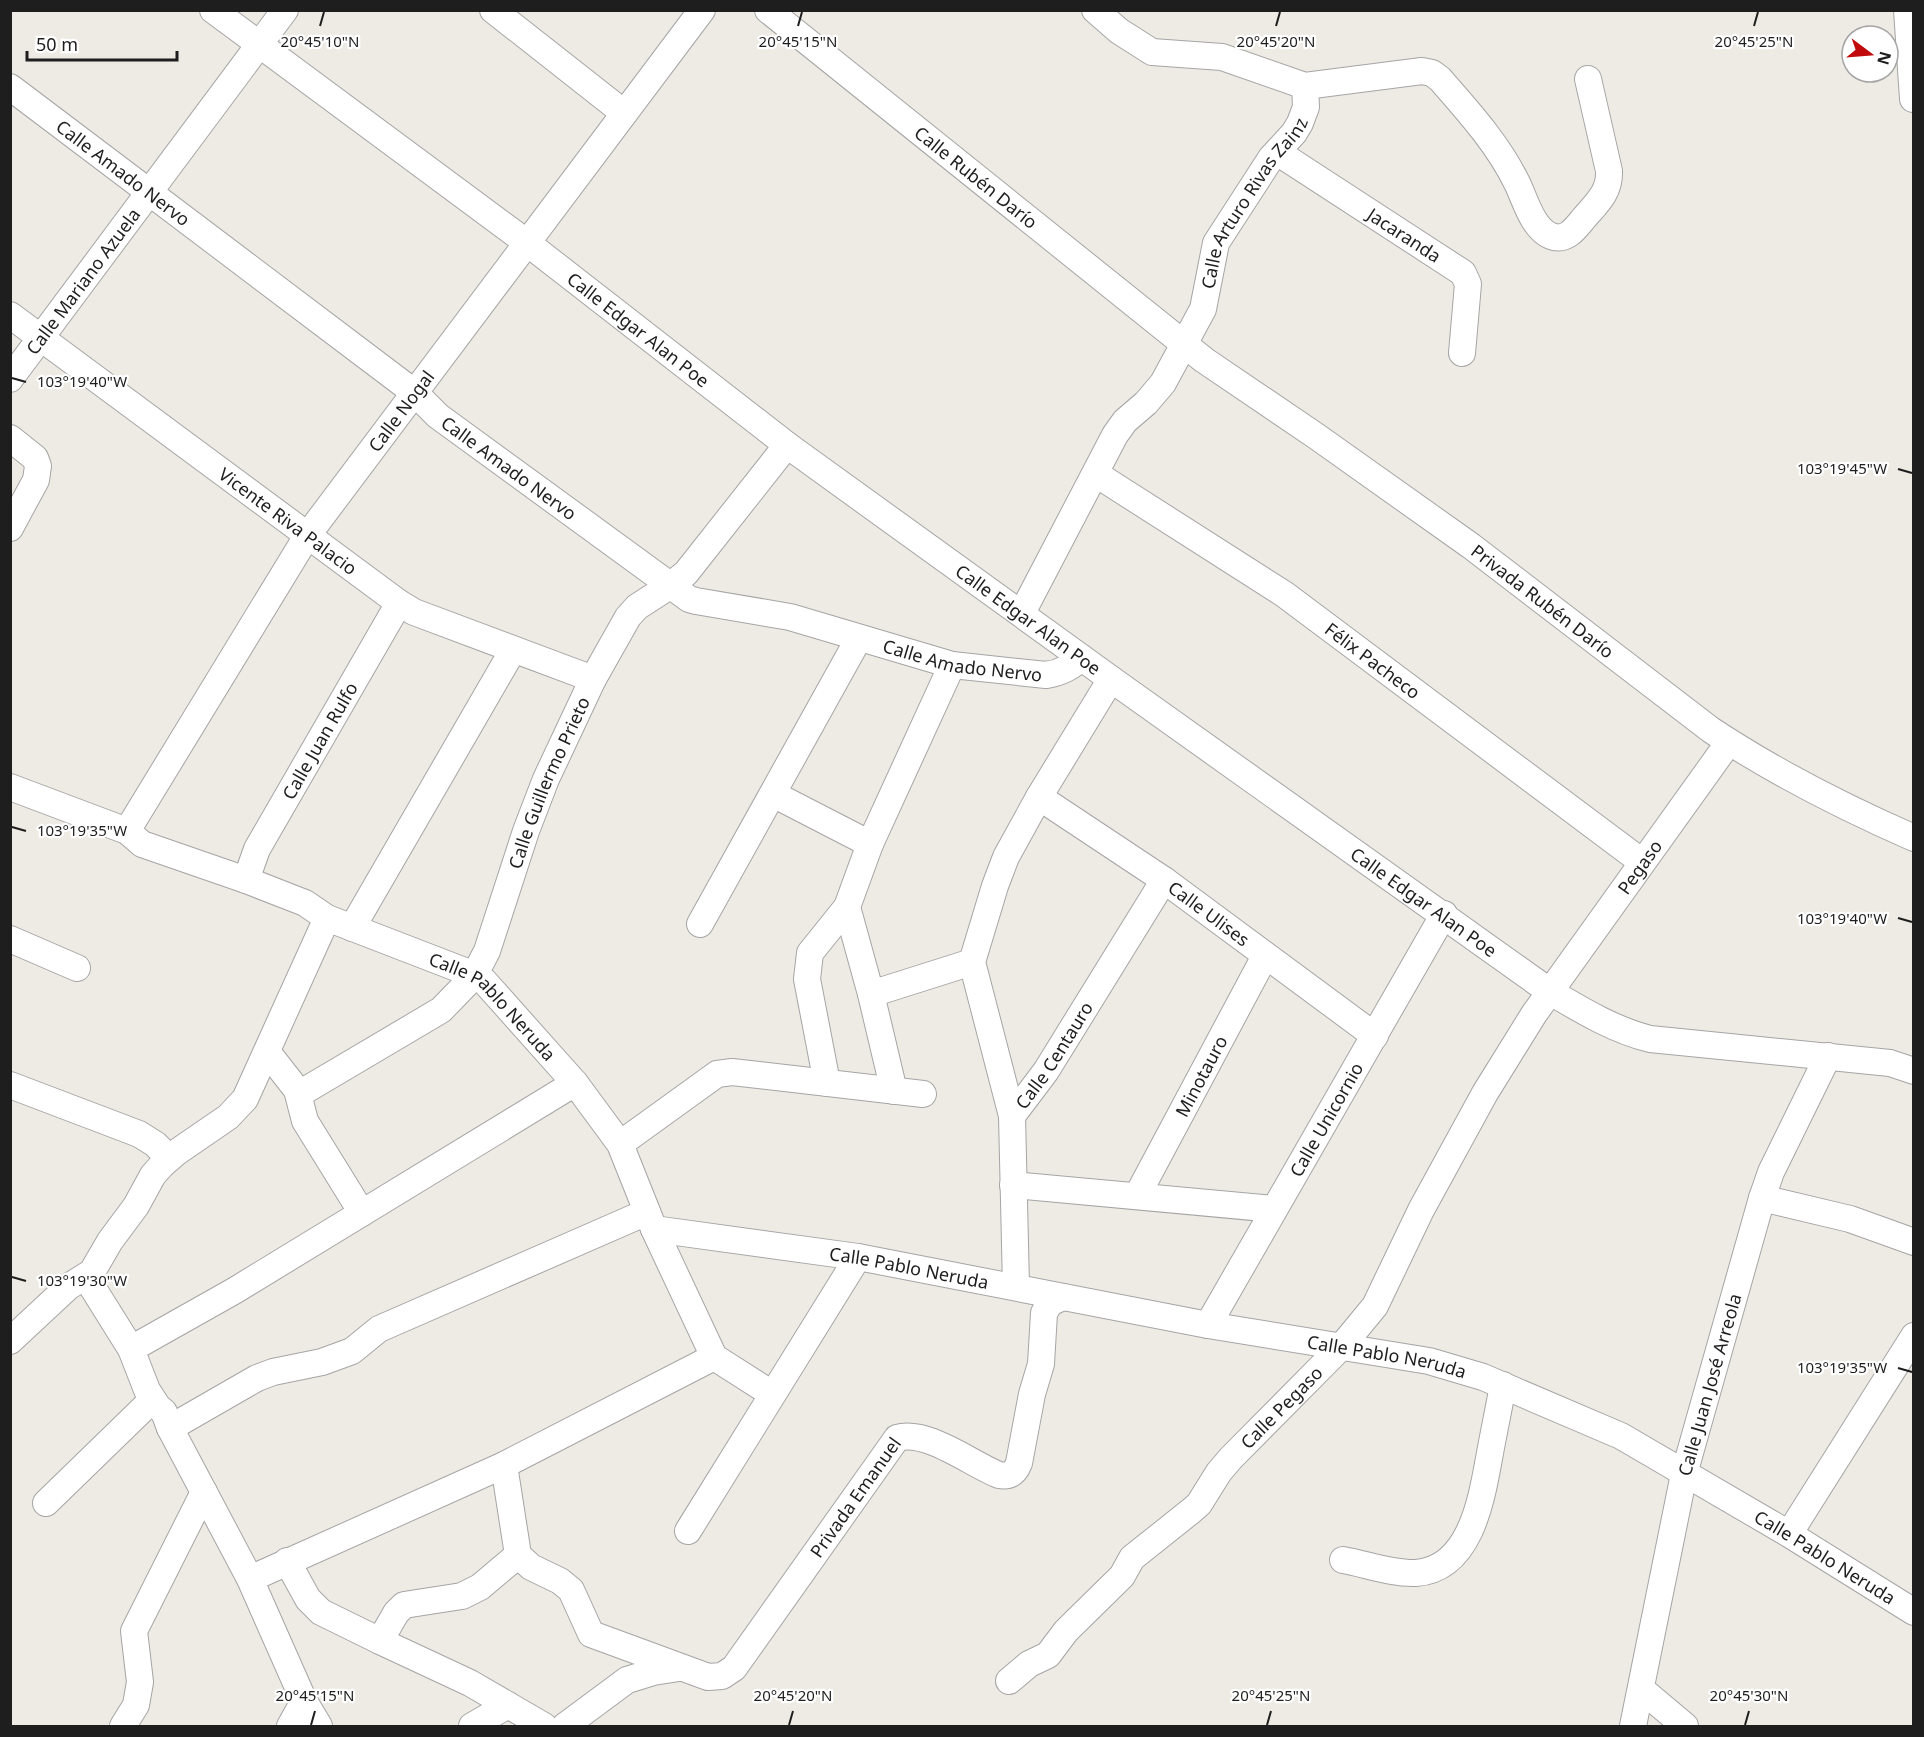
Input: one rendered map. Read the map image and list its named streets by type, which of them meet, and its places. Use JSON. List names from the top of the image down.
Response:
{
  "streets": {
    "street": [
      "Calle Amado Nervo",
      "Calle Rubén Darío",
      "Calle Arturo Rivas Zainz",
      "Jacaranda",
      "Calle Mariano Azuela",
      "Calle Edgar Alan Poe",
      "Calle Nogal",
      "Vicente Riva Palacio",
      "Privada Rubén Darío",
      "Félix Pacheco",
      "Calle Juan Rulfo",
      "Calle Guillermo Prieto",
      "Pegaso",
      "Calle Ulises",
      "Calle Pablo Neruda",
      "Calle Centauro",
      "Minotauro",
      "Calle Unicornio",
      "Calle Juan José Arreola",
      "Calle Pegaso",
      "Privada Emanuel"
    ]
  },
  "crossings": [
    ["Calle Amado Nervo", "Calle Mariano Azuela"],
    ["Calle Amado Nervo", "Calle Edgar Alan Poe"],
    ["Calle Amado Nervo", "Calle Nogal"],
    ["Calle Amado Nervo", "Calle Guillermo Prieto"],
    ["Calle Rubén Darío", "Calle Arturo Rivas Zainz"],
    ["Calle Rubén Darío", "Privada Rubén Darío"],
    ["Calle Arturo Rivas Zainz", "Jacaranda"],
    ["Calle Arturo Rivas Zainz", "Calle Edgar Alan Poe"],
    ["Calle Arturo Rivas Zainz", "Privada Rubén Darío"],
    ["Calle Arturo Rivas Zainz", "Félix Pacheco"],
    ["Calle Mariano Azuela", "Calle Edgar Alan Poe"],
    ["Calle Mariano Azuela", "Vicente Riva Palacio"],
    ["Calle Edgar Alan Poe", "Calle Nogal"],
    ["Calle Edgar Alan Poe", "Calle Guillermo Prieto"],
    ["Calle Edgar Alan Poe", "Pegaso"],
    ["Calle Edgar Alan Poe", "Calle Unicornio"],
    ["Calle Edgar Alan Poe", "Calle Juan José Arreola"],
    ["Calle Edgar Alan Poe", "Calle Pegaso"],
    ["Calle Nogal", "Vicente Riva Palacio"],
    ["Calle Nogal", "Calle Pablo Neruda"],
    ["Vicente Riva Palacio", "Calle Juan Rulfo"],
    ["Vicente Riva Palacio", "Calle Guillermo Prieto"],
    ["Privada Rubén Darío", "Pegaso"],
    ["Félix Pacheco", "Pegaso"],
    ["Calle Juan Rulfo", "Calle Pablo Neruda"],
    ["Calle Guillermo Prieto", "Calle Pablo Neruda"],
    ["Pegaso", "Calle Pegaso"],
    ["Calle Ulises", "Calle Centauro"],
    ["Calle Ulises", "Minotauro"],
    ["Calle Ulises", "Calle Unicornio"],
    ["Calle Pablo Neruda", "Calle Centauro"],
    ["Calle Pablo Neruda", "Calle Unicornio"],
    ["Calle Pablo Neruda", "Calle Juan José Arreola"],
    ["Calle Pablo Neruda", "Calle Pegaso"],
    ["Calle Pablo Neruda", "Privada Emanuel"]
  ],
  "scale_bar": "50 m",
  "north": "right",
  "coordinates": [
    "20°45'10\"N",
    "20°45'15\"N",
    "20°45'20\"N",
    "20°45'25\"N",
    "103°19'40\"W",
    "103°19'45\"W",
    "103°19'35\"W",
    "103°19'30\"W",
    "20°45'30\"N"
  ]
}
